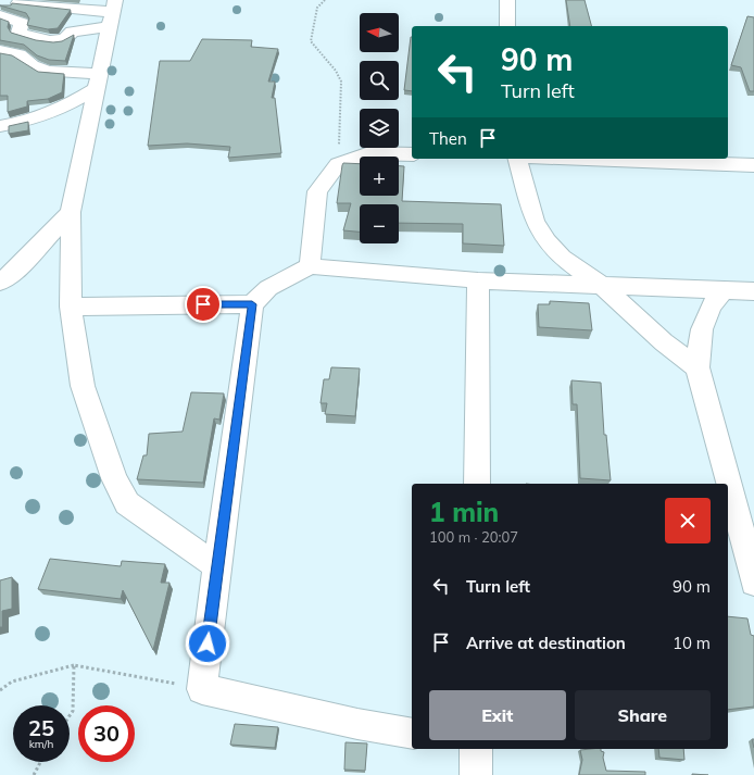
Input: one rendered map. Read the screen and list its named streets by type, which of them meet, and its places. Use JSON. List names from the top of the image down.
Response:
{
  "north": "left",
  "page": {
    "map_buttons": ["+", "−"],
    "turn": ["90 m", "Turn left"],
    "then": "Then",
    "heading": ["1 min", "100 m · 20:07"],
    "list": [
      {
        "name": "Turn left",
        "value": "90 m"
      },
      {
        "name": "Arrive at destination",
        "value": "10 m"
      }
    ],
    "buttons": ["Exit", "Share"],
    "speed": "25 km/h",
    "limit": "30"
  }
}
